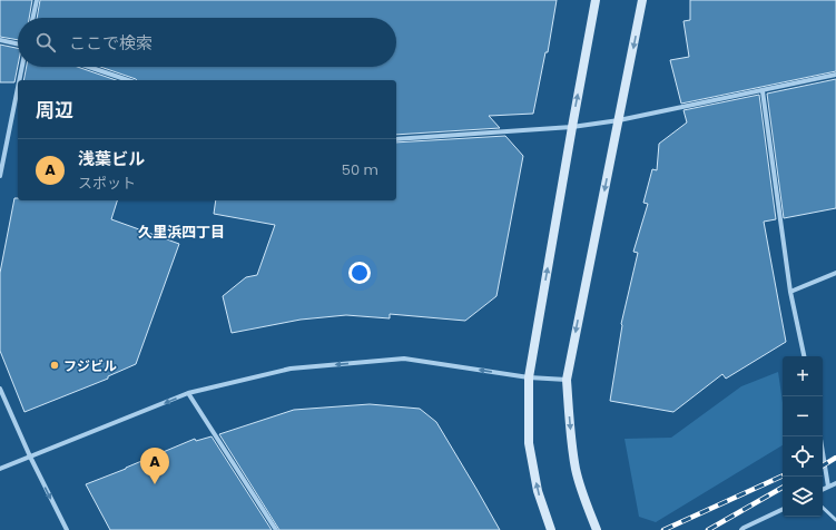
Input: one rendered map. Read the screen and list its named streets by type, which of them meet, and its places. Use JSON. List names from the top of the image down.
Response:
{
  "districts": ["久里浜四丁目"],
  "places": ["フジビル"],
  "page": {
    "search": "ここで検索",
    "heading": "周辺",
    "list": [
      {
        "mark": "A",
        "name": "浅葉ビル",
        "note": "スポット",
        "value": "50 m"
      }
    ],
    "map_buttons": ["+", "−"],
    "pins": "A"
  }
}
